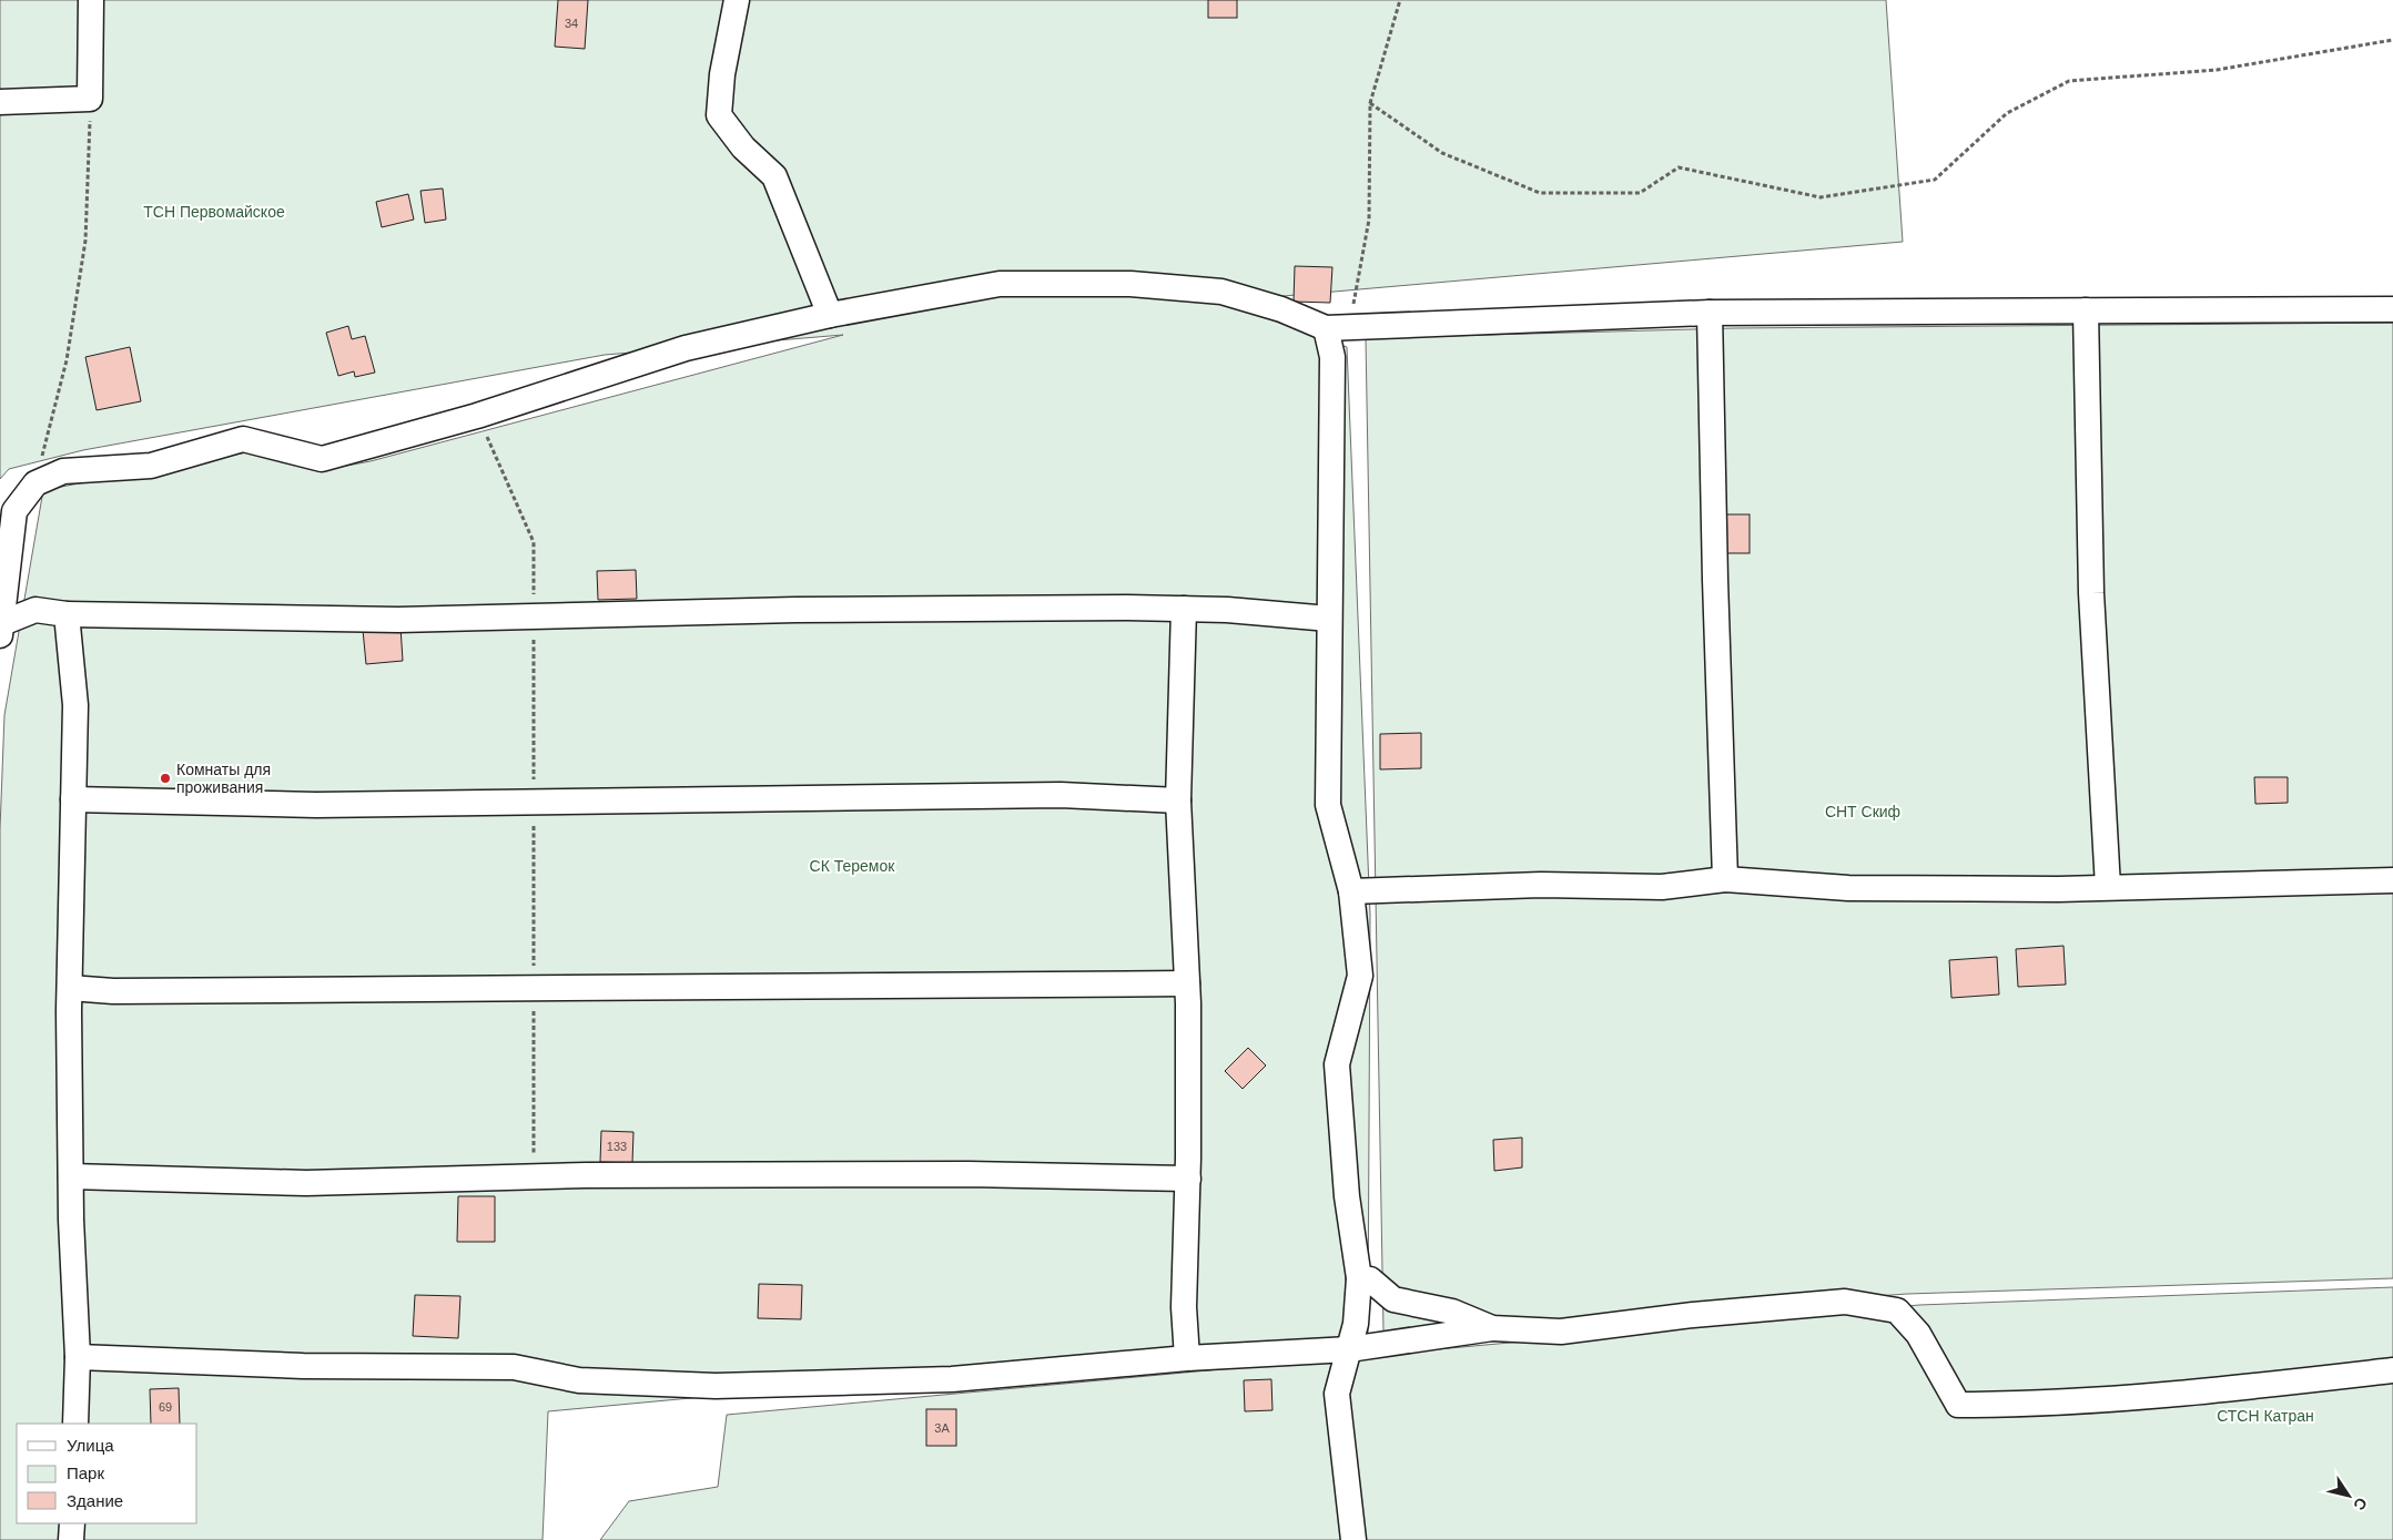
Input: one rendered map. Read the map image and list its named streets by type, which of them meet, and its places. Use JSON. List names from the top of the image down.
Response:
{
  "parks": [
    "ТСН Первомайское",
    "СНТ Скиф",
    "СК Теремок",
    "СТСН Катран"
  ],
  "places": ["Комнаты для проживания"],
  "house_numbers": [
    "34",
    "133",
    "69",
    "3А"
  ],
  "legend": ["Улица", "Парк", "Здание"],
  "north": "bottom right"
}
